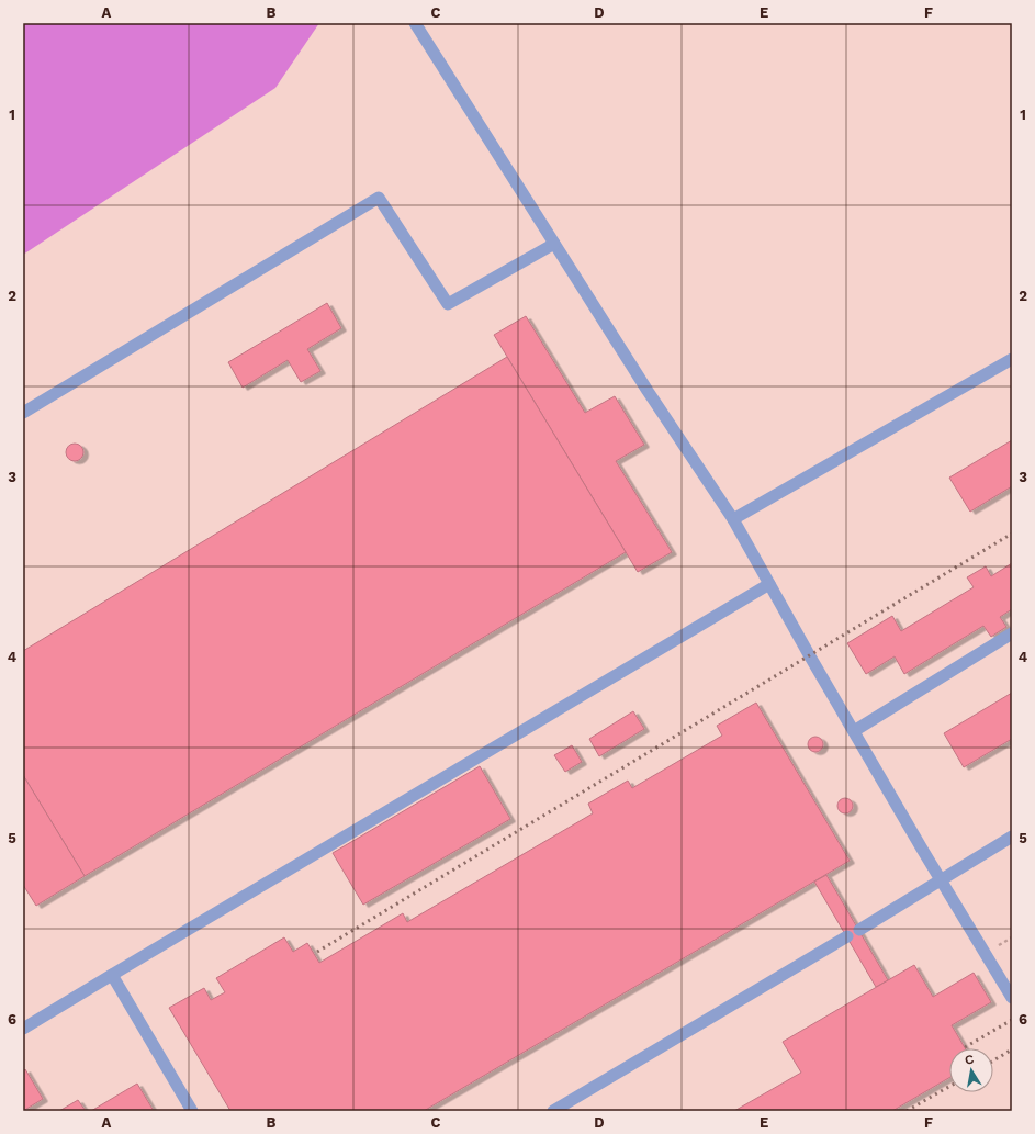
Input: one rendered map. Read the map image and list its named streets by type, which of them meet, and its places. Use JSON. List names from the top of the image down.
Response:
{
  "north": "top",
  "grid": {
    "columns": [
      "A",
      "B",
      "C",
      "D",
      "E",
      "F"
    ],
    "rows": [
      "1",
      "2",
      "3",
      "4",
      "5",
      "6"
    ]
  }
}
